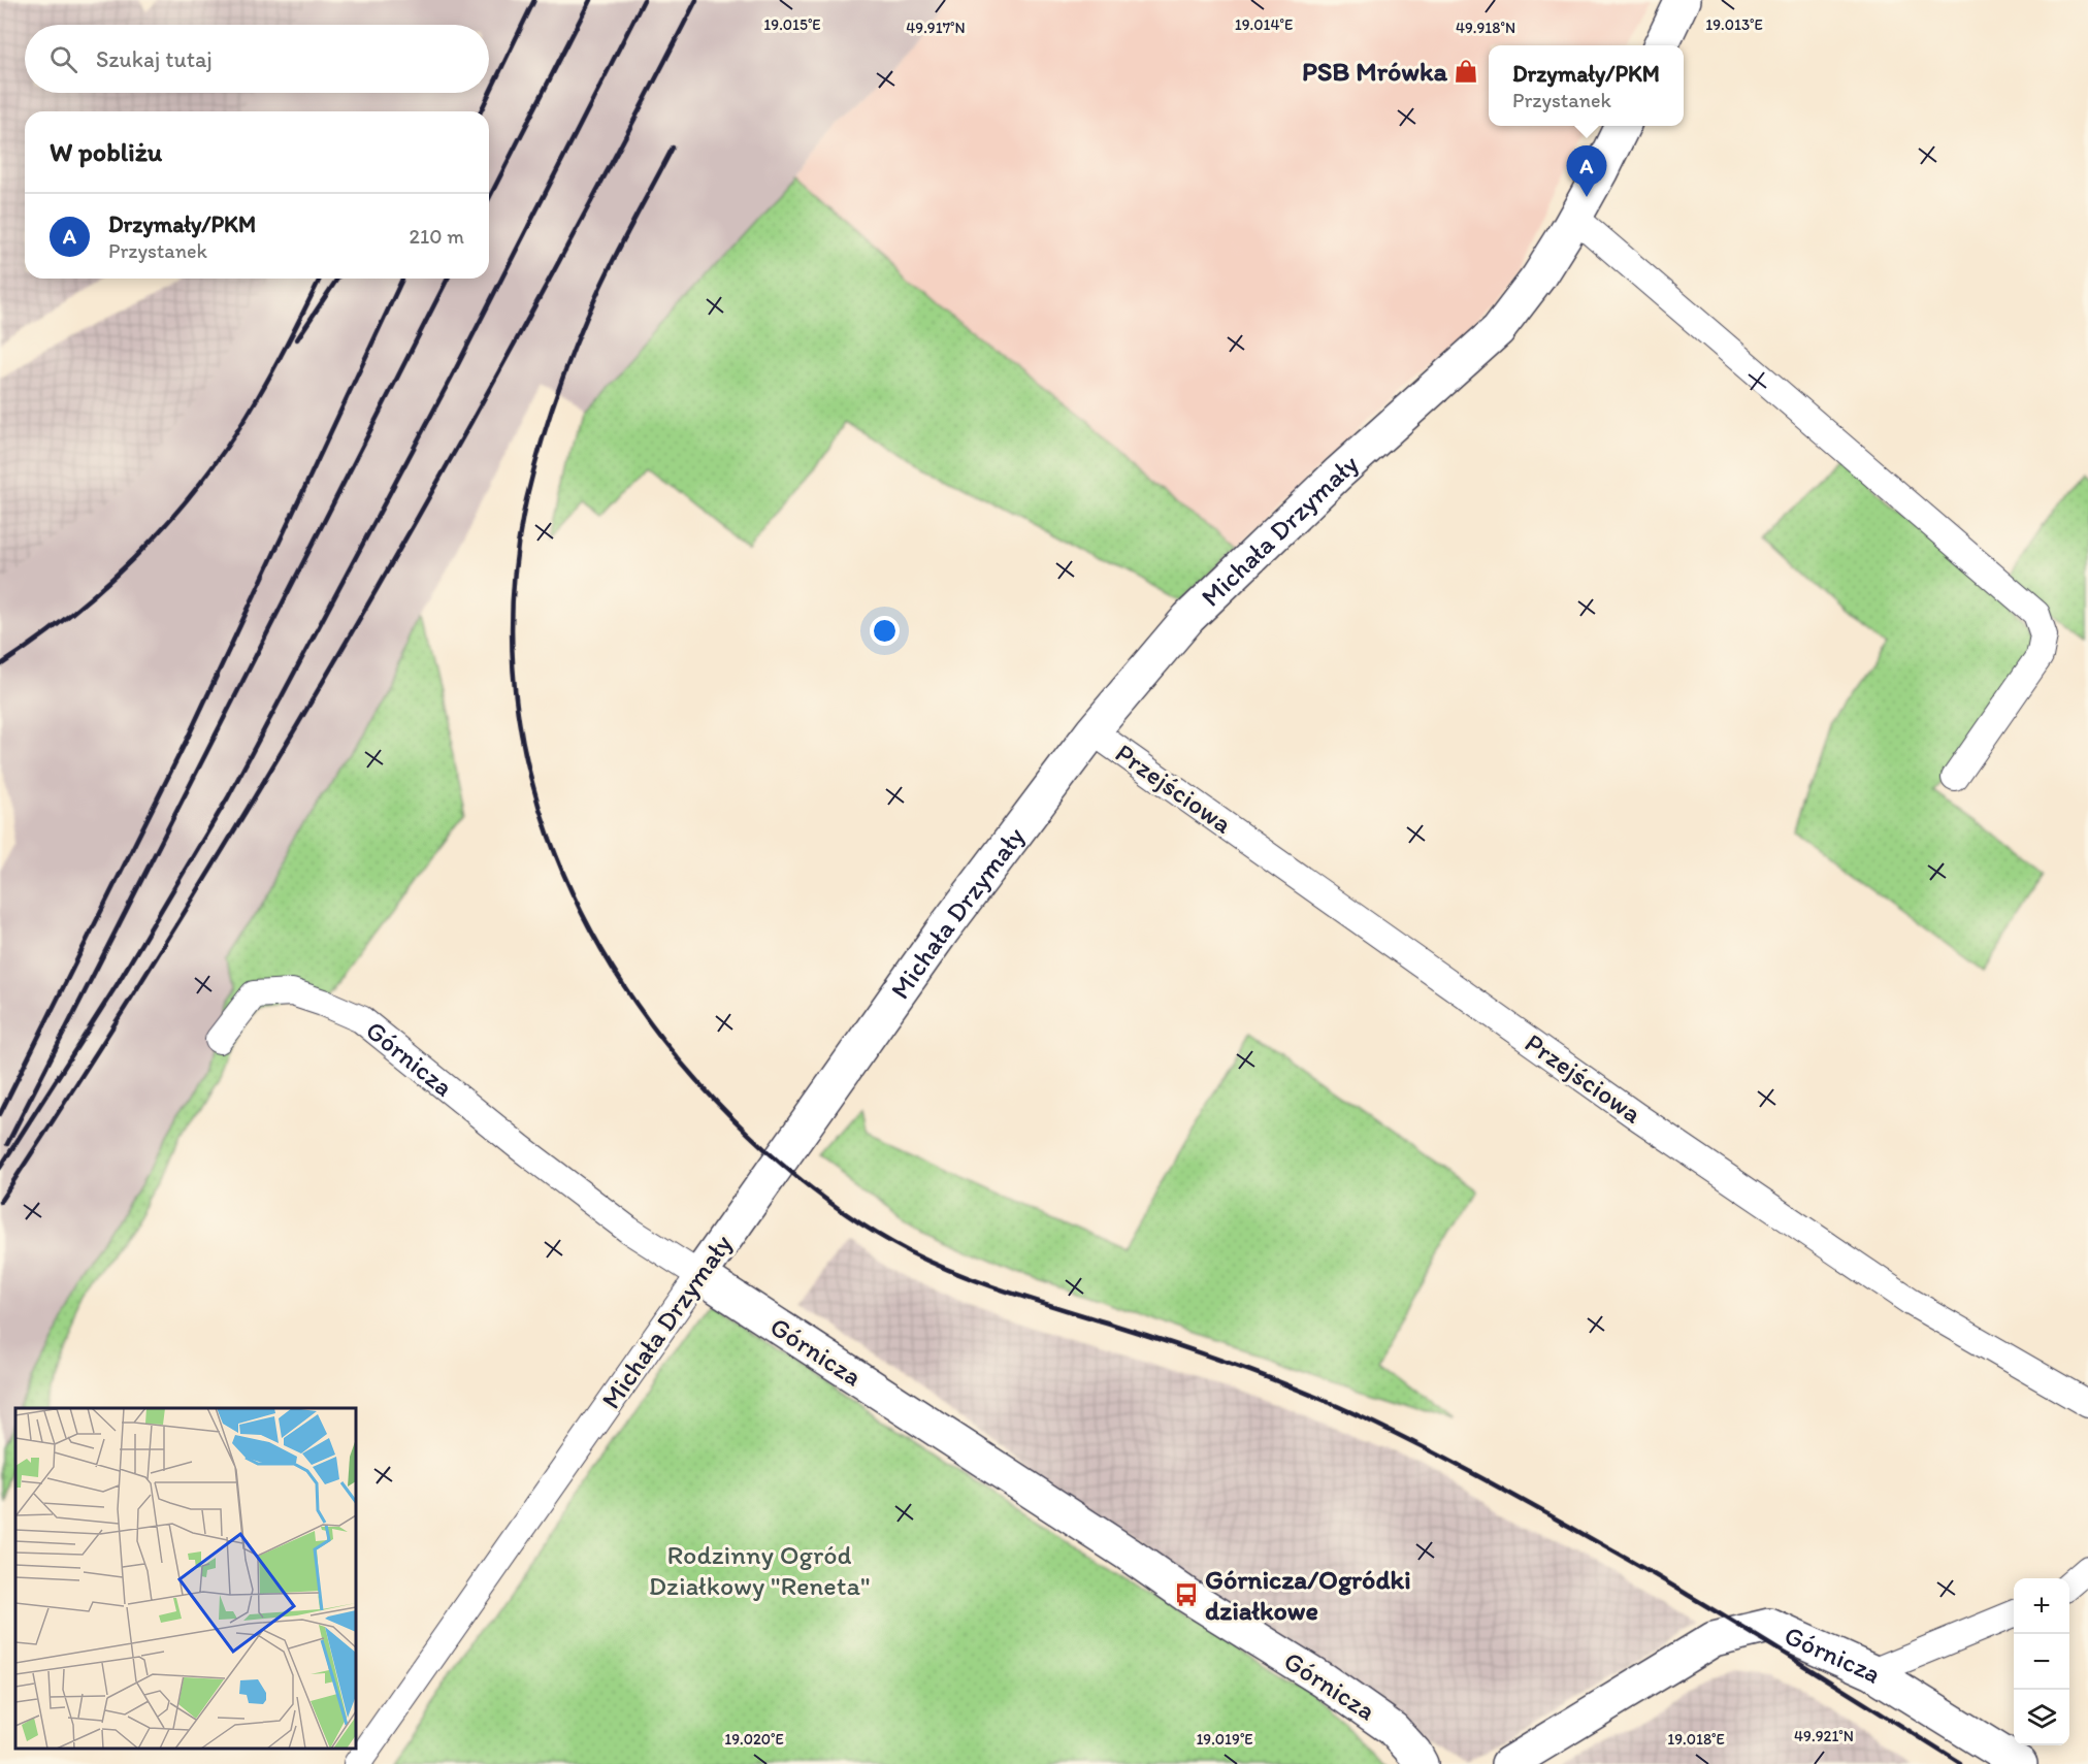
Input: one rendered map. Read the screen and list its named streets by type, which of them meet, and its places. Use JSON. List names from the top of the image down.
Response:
{
  "streets": {
    "street": ["Michała Drzymały", "Przejściowa", "Górnicza"]
  },
  "crossings": [
    ["Michała Drzymały", "Przejściowa"],
    ["Michała Drzymały", "Górnicza"]
  ],
  "parks": ["Rodzinny Ogród Działkowy \"Reneta\""],
  "places": {
    "shop": ["PSB Mrówka"],
    "bus stop": ["Górnicza/Ogródki działkowe"]
  },
  "page": {
    "search": "Szukaj tutaj",
    "popup": ["Drzymały/PKM", "Przystanek"],
    "heading": "W pobliżu",
    "pins": "A",
    "list": [
      {
        "mark": "A",
        "name": "Drzymały/PKM",
        "note": "Przystanek",
        "value": "210 m"
      }
    ],
    "map_buttons": ["+", "−"]
  },
  "coordinates": [
    "19.013°E",
    "19.015°E",
    "19.014°E",
    "49.917°N",
    "49.918°N",
    "49.921°N",
    "19.020°E",
    "19.019°E",
    "19.018°E"
  ]
}
